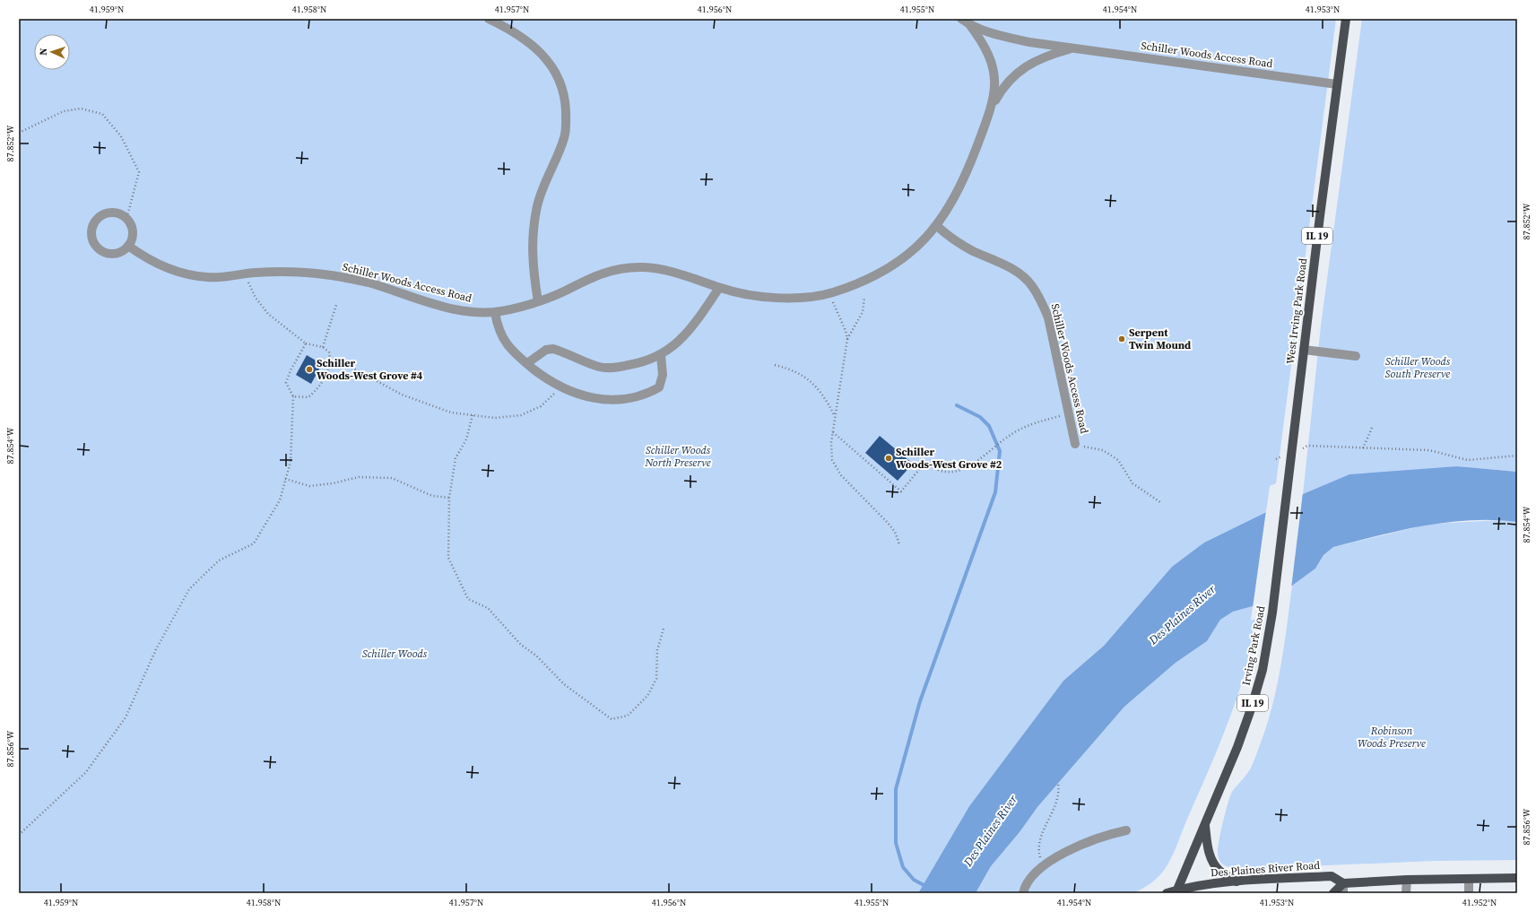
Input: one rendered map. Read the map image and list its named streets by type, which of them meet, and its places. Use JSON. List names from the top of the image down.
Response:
{
  "streets": {
    "main road": [
      "IL 19",
      "West Irving Park Road",
      "Irving Park Road",
      "Des Plaines River Road"
    ],
    "street": ["Schiller Woods Access Road"]
  },
  "crossings": [
    ["Schiller Woods Access Road", "West Irving Park Road"],
    ["West Irving Park Road", "Irving Park Road"],
    ["Irving Park Road", "Des Plaines River Road"]
  ],
  "water": ["Des Plaines River"],
  "parks": [
    "Schiller Woods South Preserve",
    "Schiller Woods North Preserve",
    "Schiller Woods",
    "Robinson Woods Preserve"
  ],
  "places": ["Serpent Twin Mound", "Schiller Woods-West Grove #4", "Schiller Woods-West Grove #2"],
  "north": "left",
  "coordinates": [
    "41.959°N",
    "41.958°N",
    "41.957°N",
    "41.956°N",
    "41.955°N",
    "41.954°N",
    "41.953°N",
    "87.852°W",
    "87.854°W",
    "87.856°W",
    "41.952°N"
  ]
}
